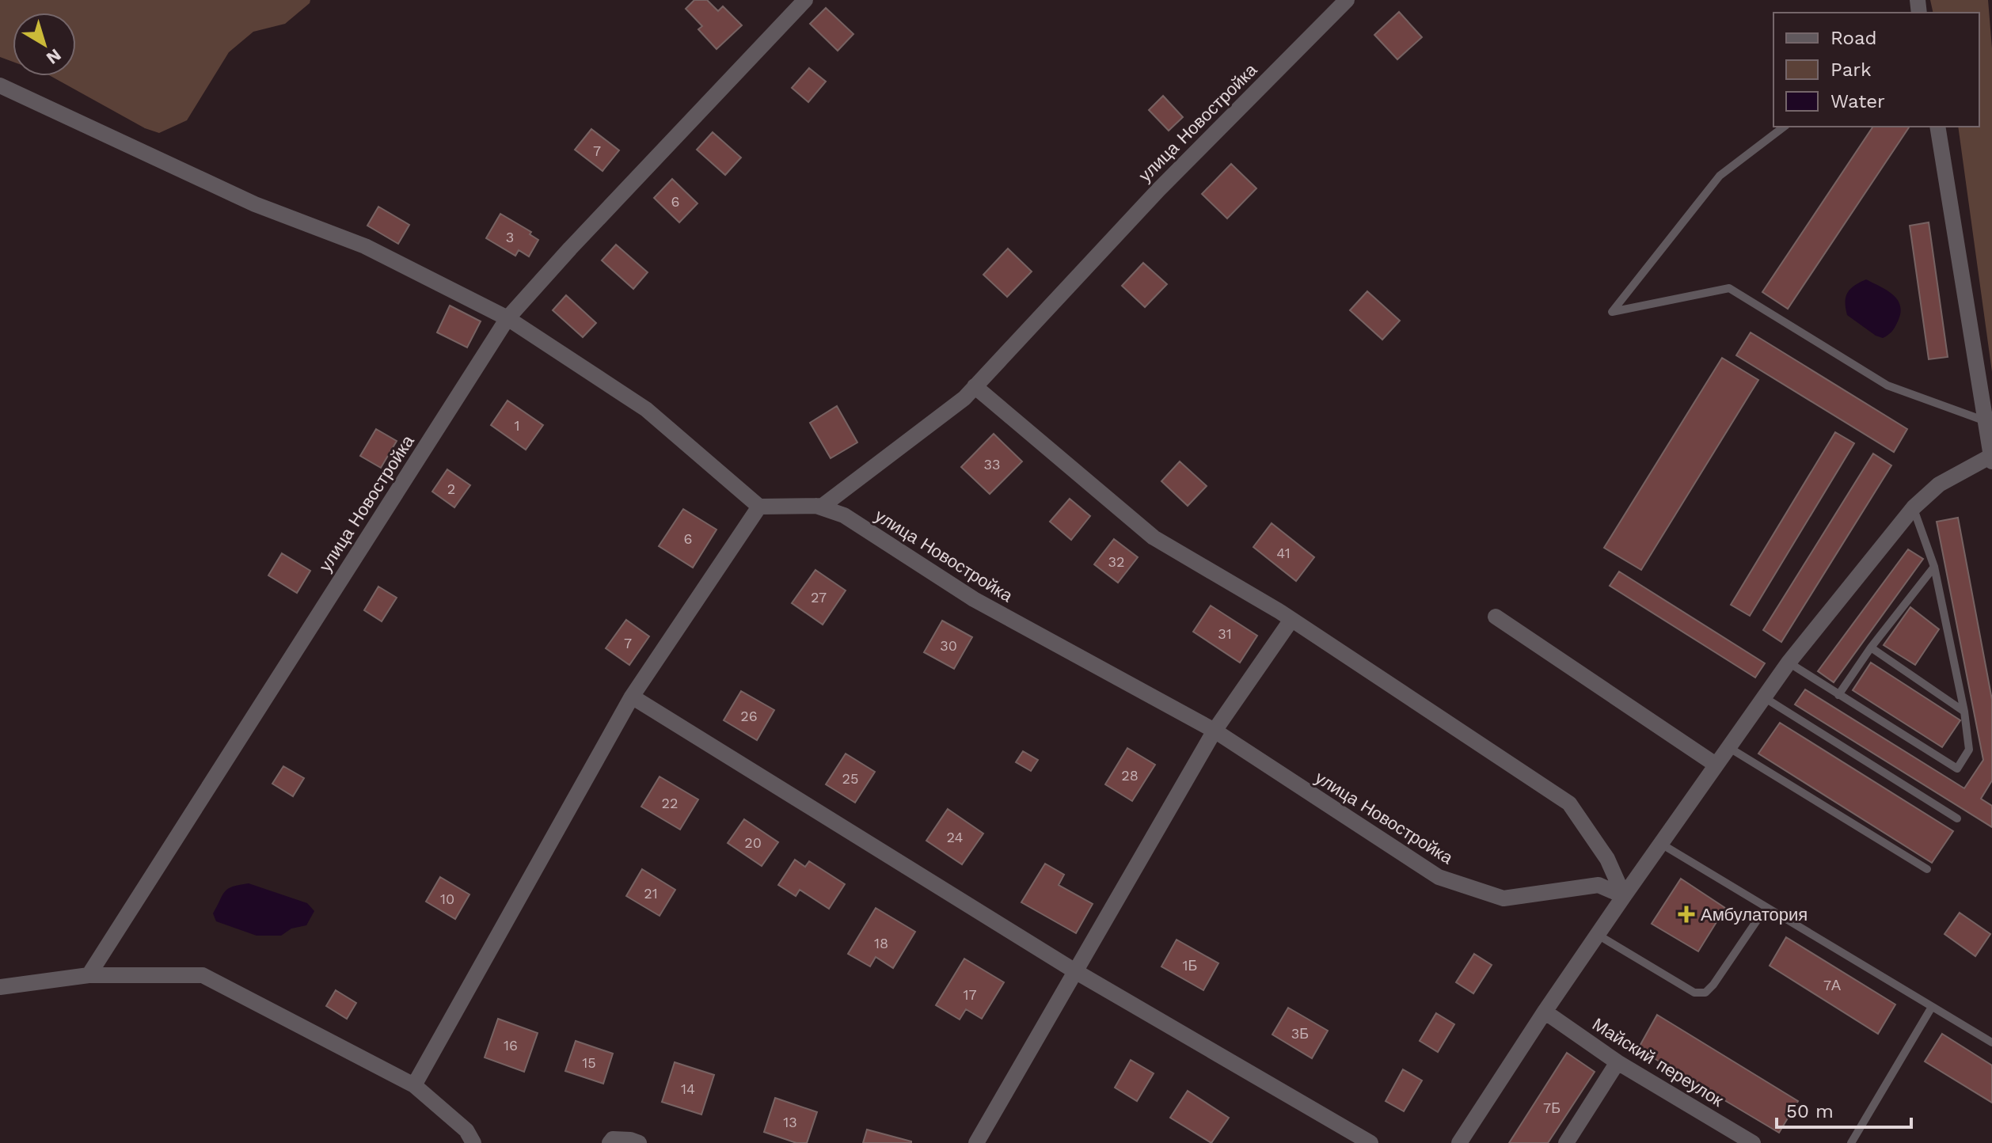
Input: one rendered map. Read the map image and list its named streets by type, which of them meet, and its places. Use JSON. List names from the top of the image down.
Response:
{
  "streets": {
    "street": ["улица Новостройка", "Майский переулок"]
  },
  "places": {
    "health": ["Амбулатория"]
  },
  "house_numbers": [
    "7",
    "6",
    "3",
    "1",
    "33",
    "2",
    "6",
    "41",
    "32",
    "27",
    "31",
    "7",
    "30",
    "26",
    "28",
    "25",
    "22",
    "24",
    "20",
    "21",
    "10",
    "18",
    "1Б",
    "7А",
    "17",
    "3Б",
    "16",
    "15",
    "14",
    "7Б",
    "13"
  ],
  "legend": ["Road", "Park", "Water"],
  "scale_bar": "50 m",
  "north": "bottom right"
}
